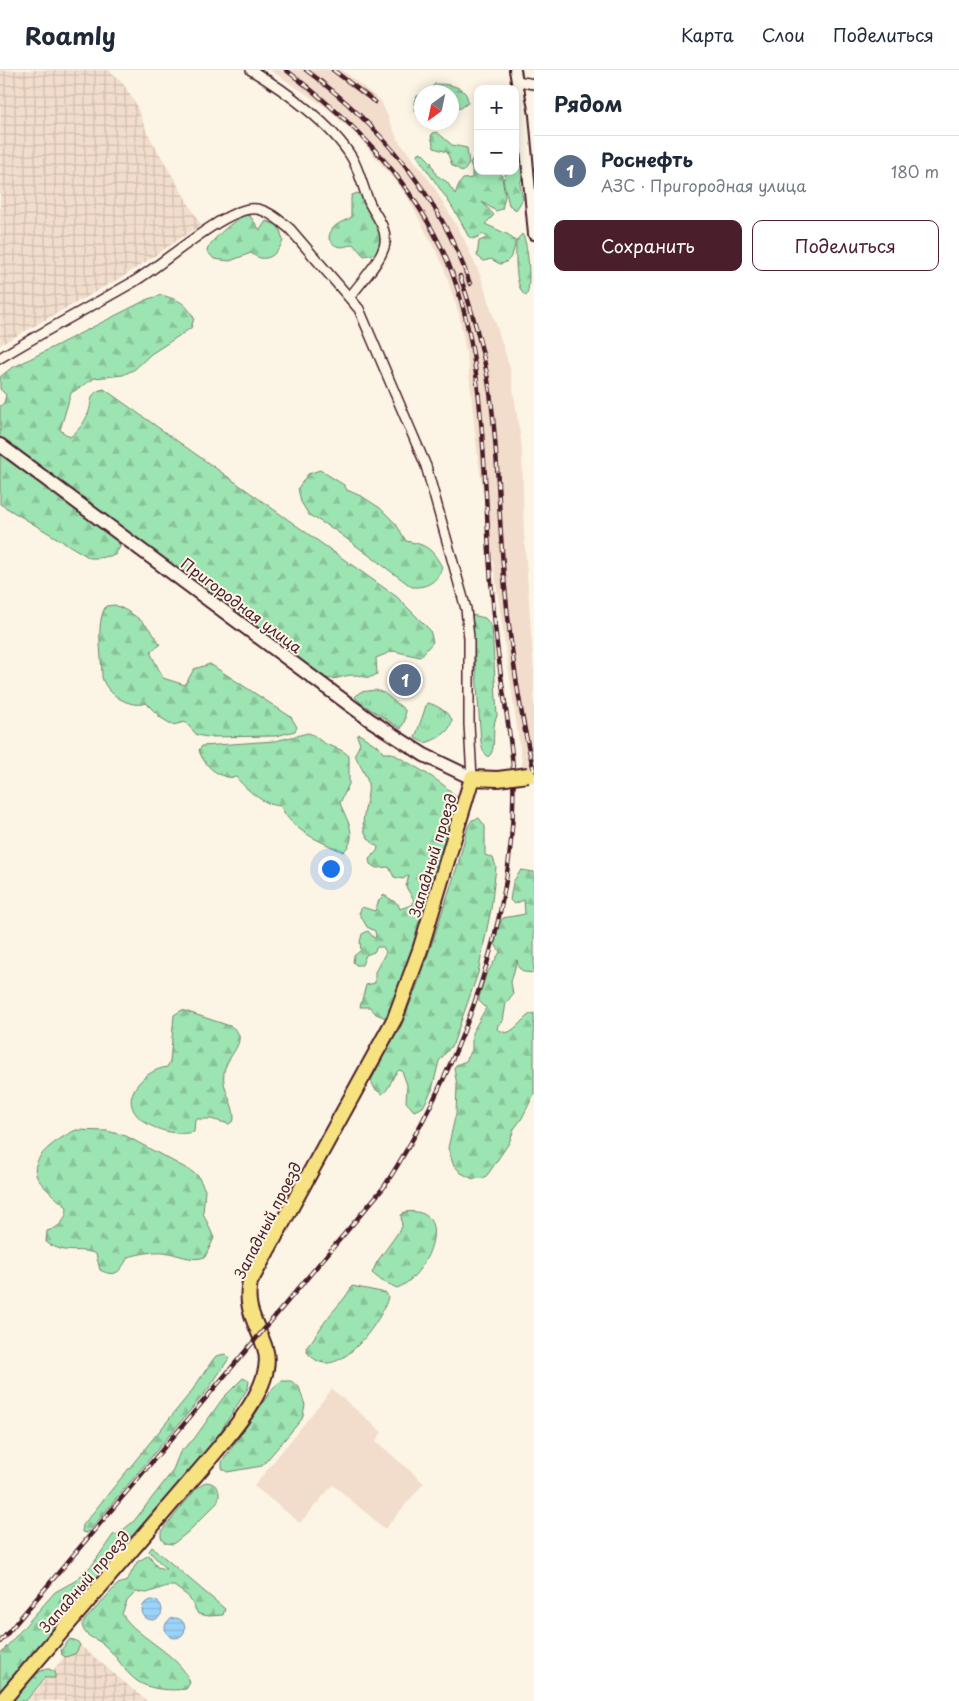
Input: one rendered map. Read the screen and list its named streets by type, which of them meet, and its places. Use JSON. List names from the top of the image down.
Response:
{
  "streets": {
    "main road": ["Пригородная улица", "Западный проезд"]
  },
  "crossings": [
    ["Пригородная улица", "Западный проезд"]
  ],
  "north": "bottom left",
  "page": {
    "header": "Roamly",
    "nav": ["Карта", "Слои", "Поделиться"],
    "heading": "Рядом",
    "map_buttons": ["+", "−"],
    "list": [
      {
        "mark": "1",
        "name": "Роснефть",
        "note": "АЗС · Пригородная улица",
        "value": "180 m"
      }
    ],
    "buttons": ["Сохранить", "Поделиться"],
    "pins": "1"
  }
}
